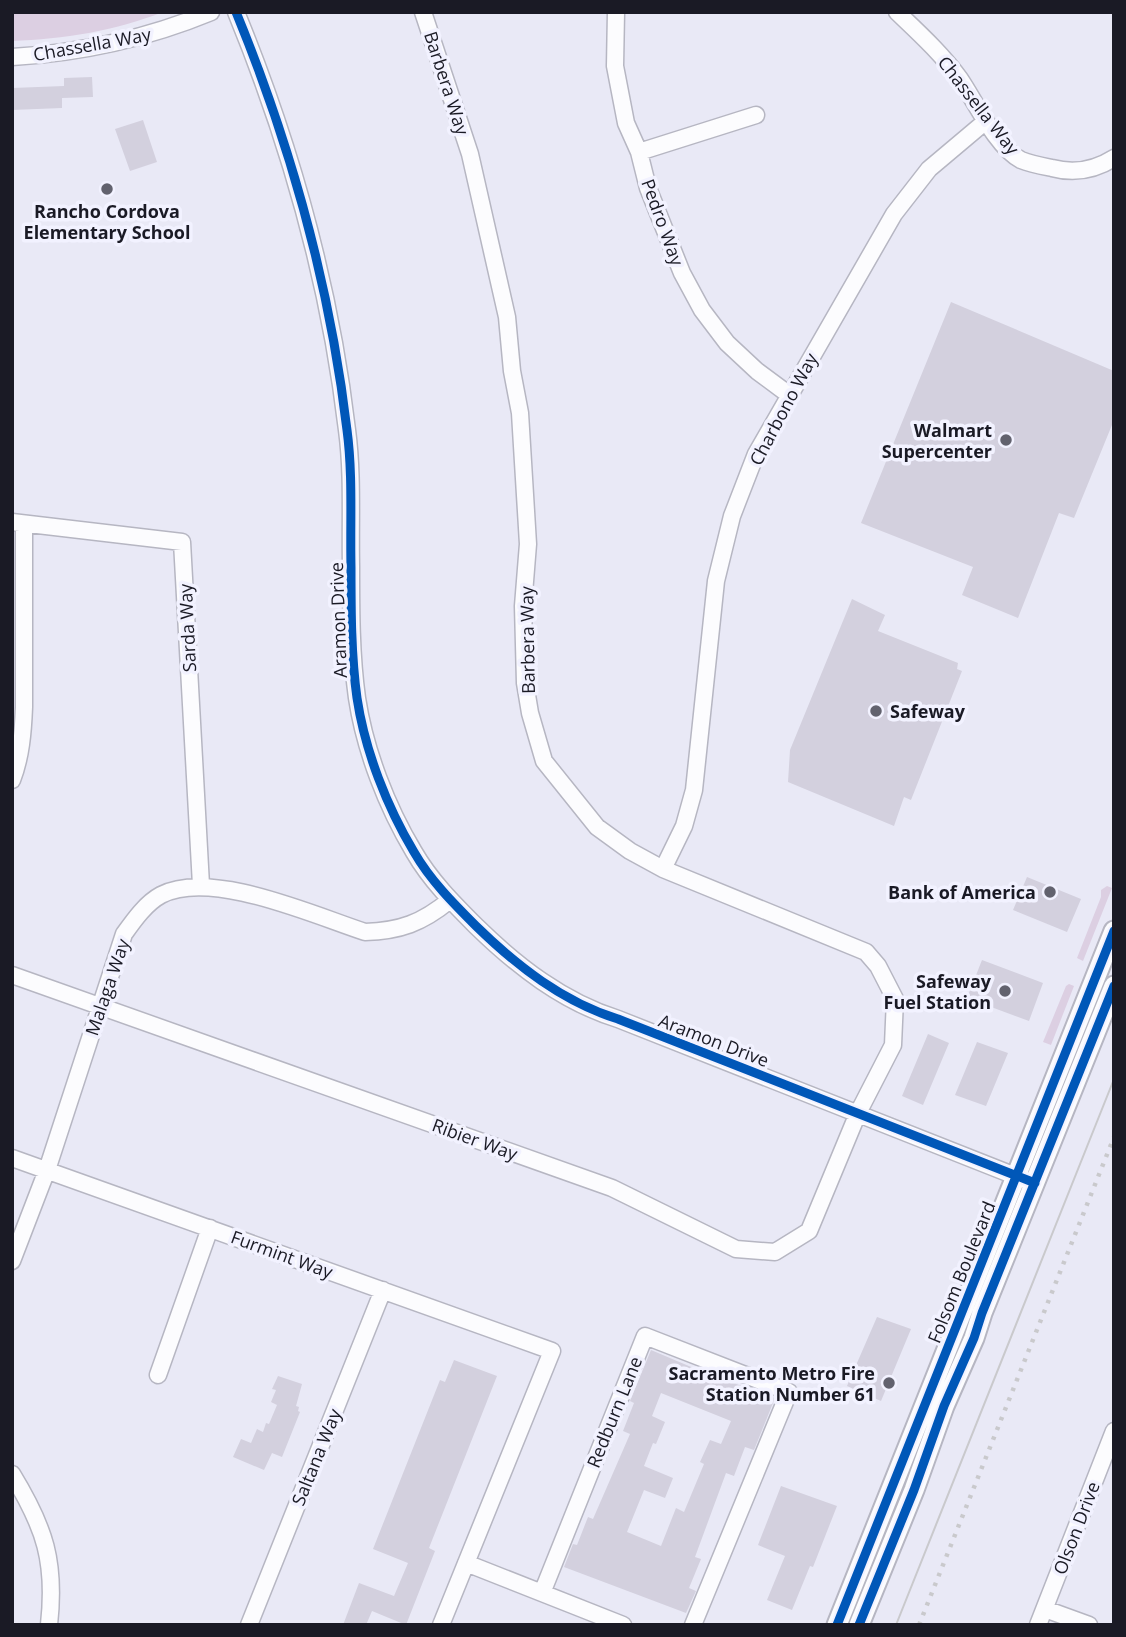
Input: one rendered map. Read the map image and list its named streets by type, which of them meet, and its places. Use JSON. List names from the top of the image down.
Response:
{
  "streets": {
    "main road": ["Folsom Boulevard"],
    "street": [
      "Chassella Way",
      "Barbera Way",
      "Pedro Way",
      "Charbono Way",
      "Aramon Drive",
      "Sarda Way",
      "Malaga Way",
      "Ribier Way",
      "Furmint Way",
      "Redburn Lane",
      "Saltana Way",
      "Olson Drive"
    ]
  },
  "crossings": [
    ["Chassella Way", "Charbono Way"],
    ["Barbera Way", "Charbono Way"],
    ["Barbera Way", "Aramon Drive"],
    ["Barbera Way", "Ribier Way"],
    ["Pedro Way", "Charbono Way"],
    ["Aramon Drive", "Malaga Way"],
    ["Aramon Drive", "Ribier Way"],
    ["Aramon Drive", "Folsom Boulevard"],
    ["Sarda Way", "Malaga Way"],
    ["Malaga Way", "Ribier Way"],
    ["Malaga Way", "Furmint Way"],
    ["Furmint Way", "Saltana Way"]
  ],
  "places": [
    "Rancho Cordova Elementary School",
    "Walmart Supercenter",
    "Safeway",
    "Bank of America",
    "Safeway Fuel Station",
    "Sacramento Metro Fire Station Number 61"
  ]
}
